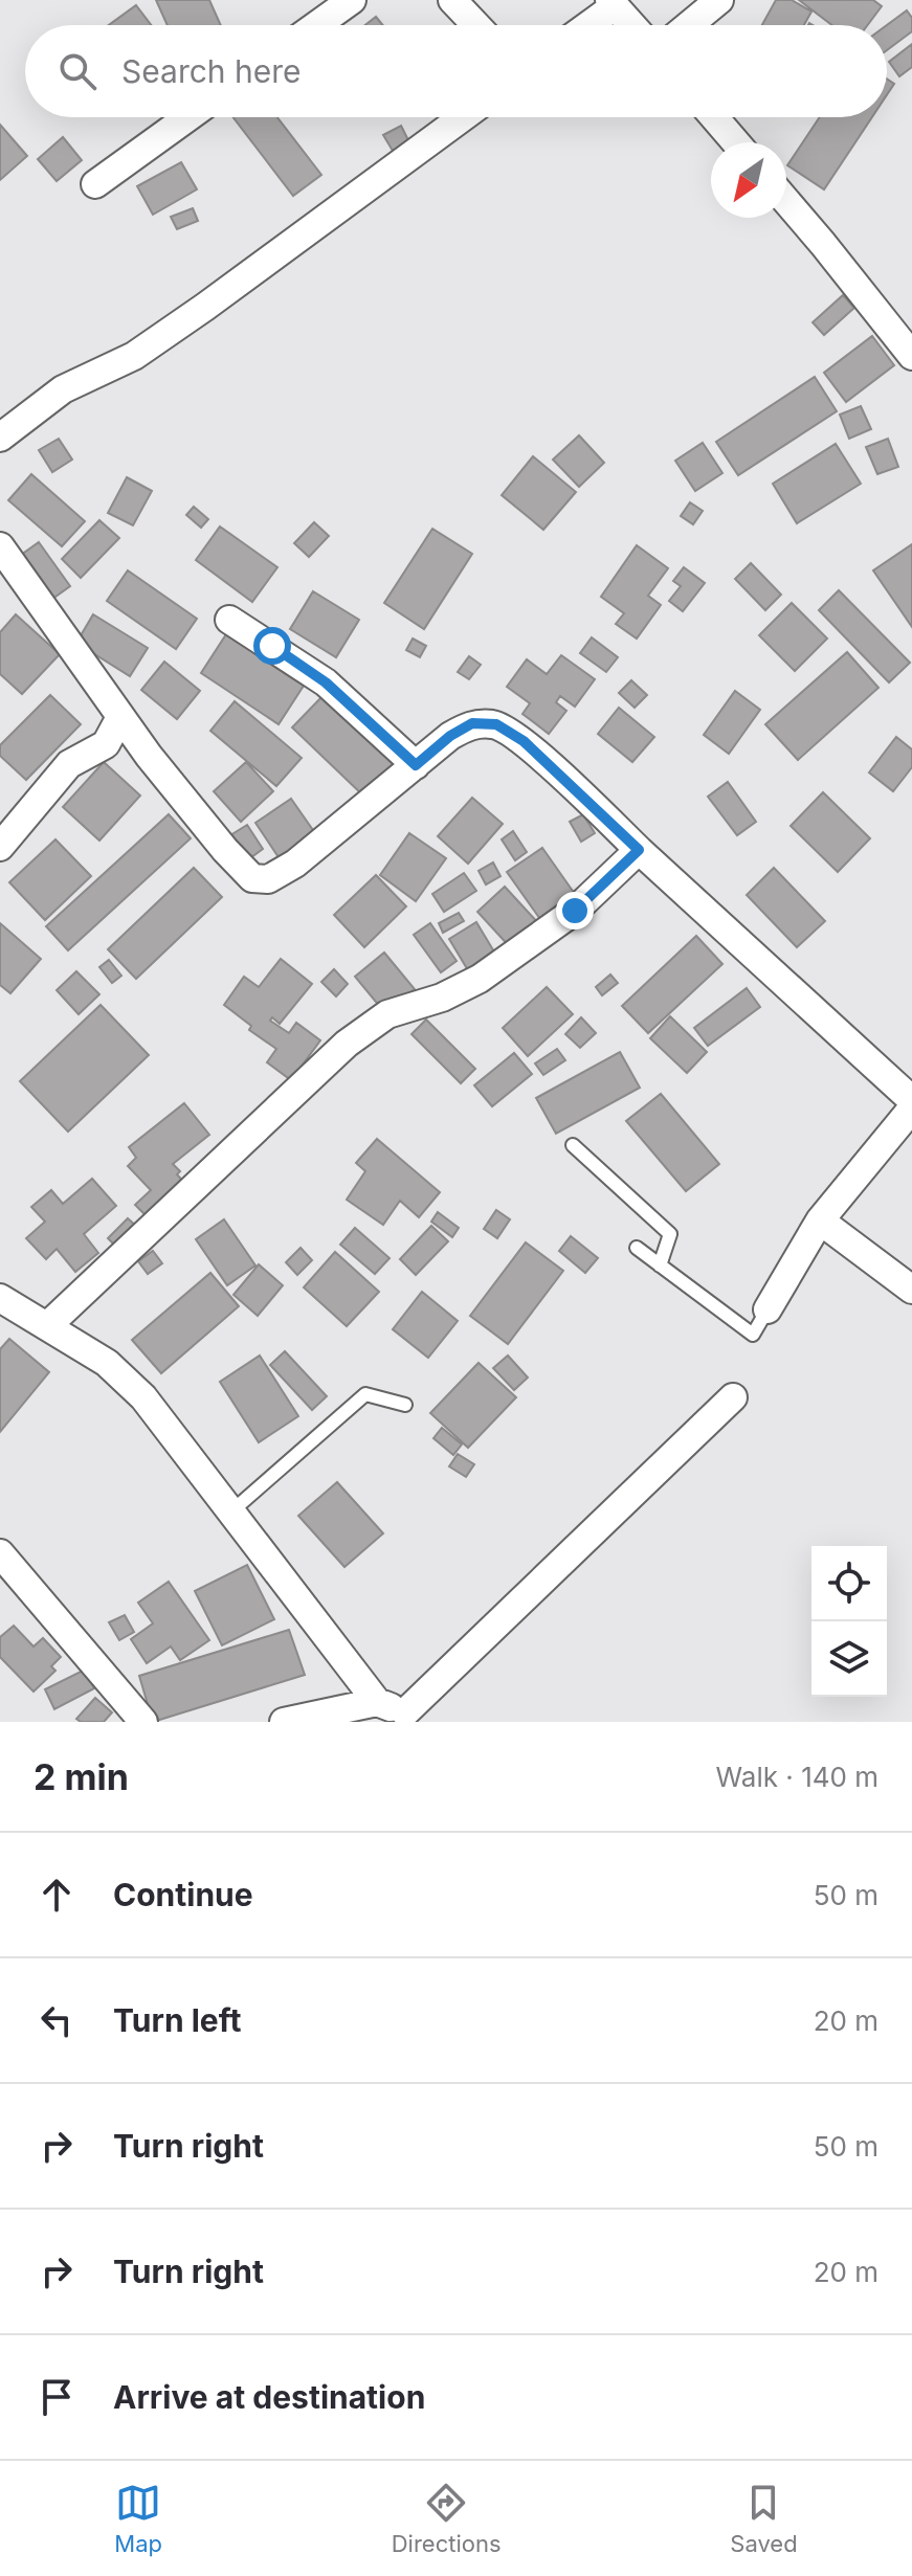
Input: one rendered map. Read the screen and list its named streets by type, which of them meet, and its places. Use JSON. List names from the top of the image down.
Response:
{
  "north": "bottom left",
  "page": {
    "search": "Search here",
    "heading": ["2 min", "Walk · 140 m"],
    "list": [
      ["Continue", "50 m"],
      ["Turn left", "20 m"],
      ["Turn right", "50 m"],
      ["Turn right", "20 m"],
      "Arrive at destination"
    ],
    "nav": ["Map", "Directions", "Saved"]
  }
}
